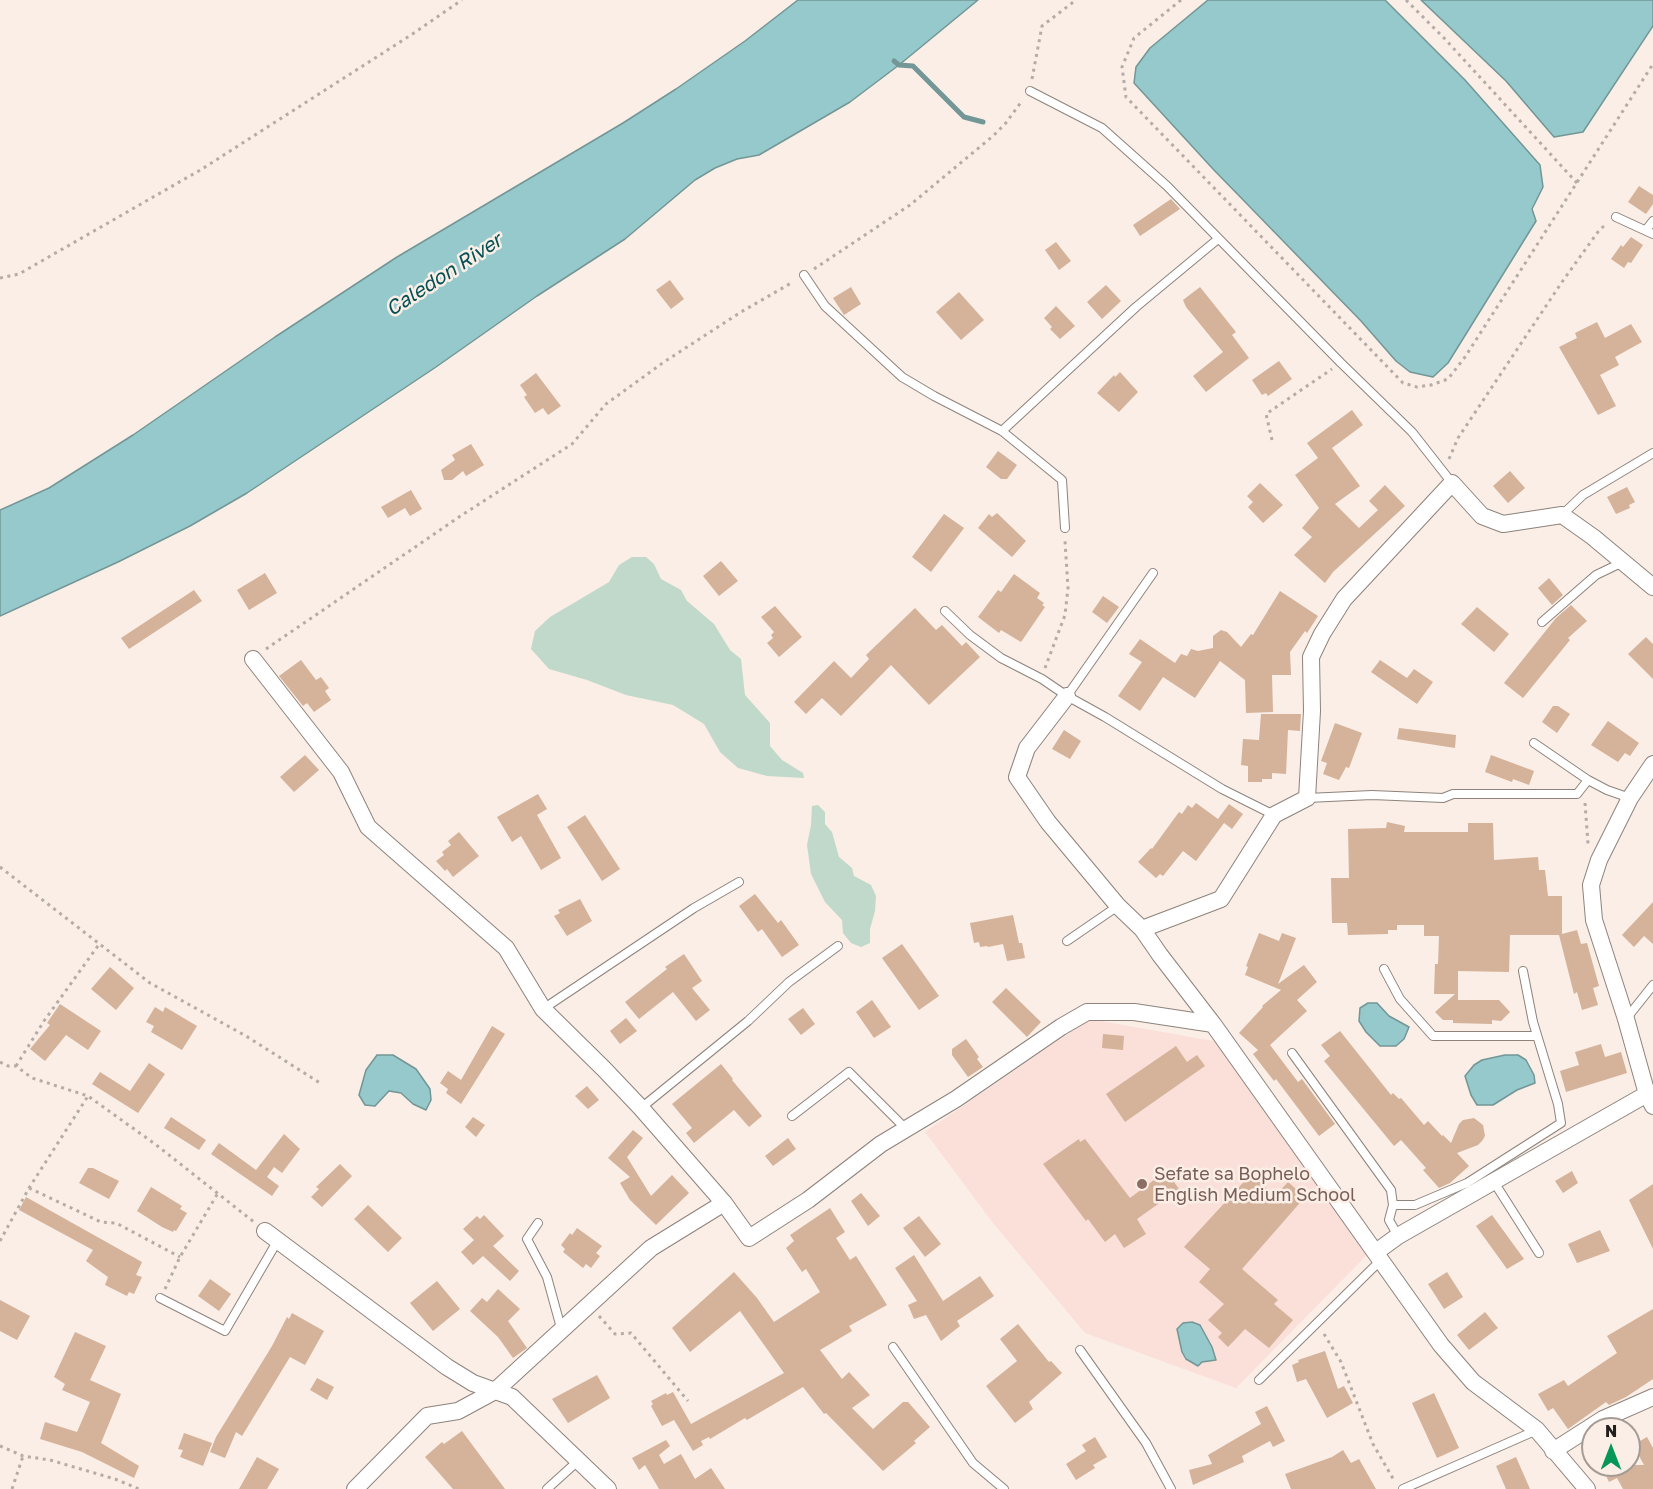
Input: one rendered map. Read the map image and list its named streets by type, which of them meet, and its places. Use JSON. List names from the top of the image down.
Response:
{
  "water": ["Caledon River"],
  "places": ["Sefate sa Bophelo English Medium School"],
  "north": "top"
}
